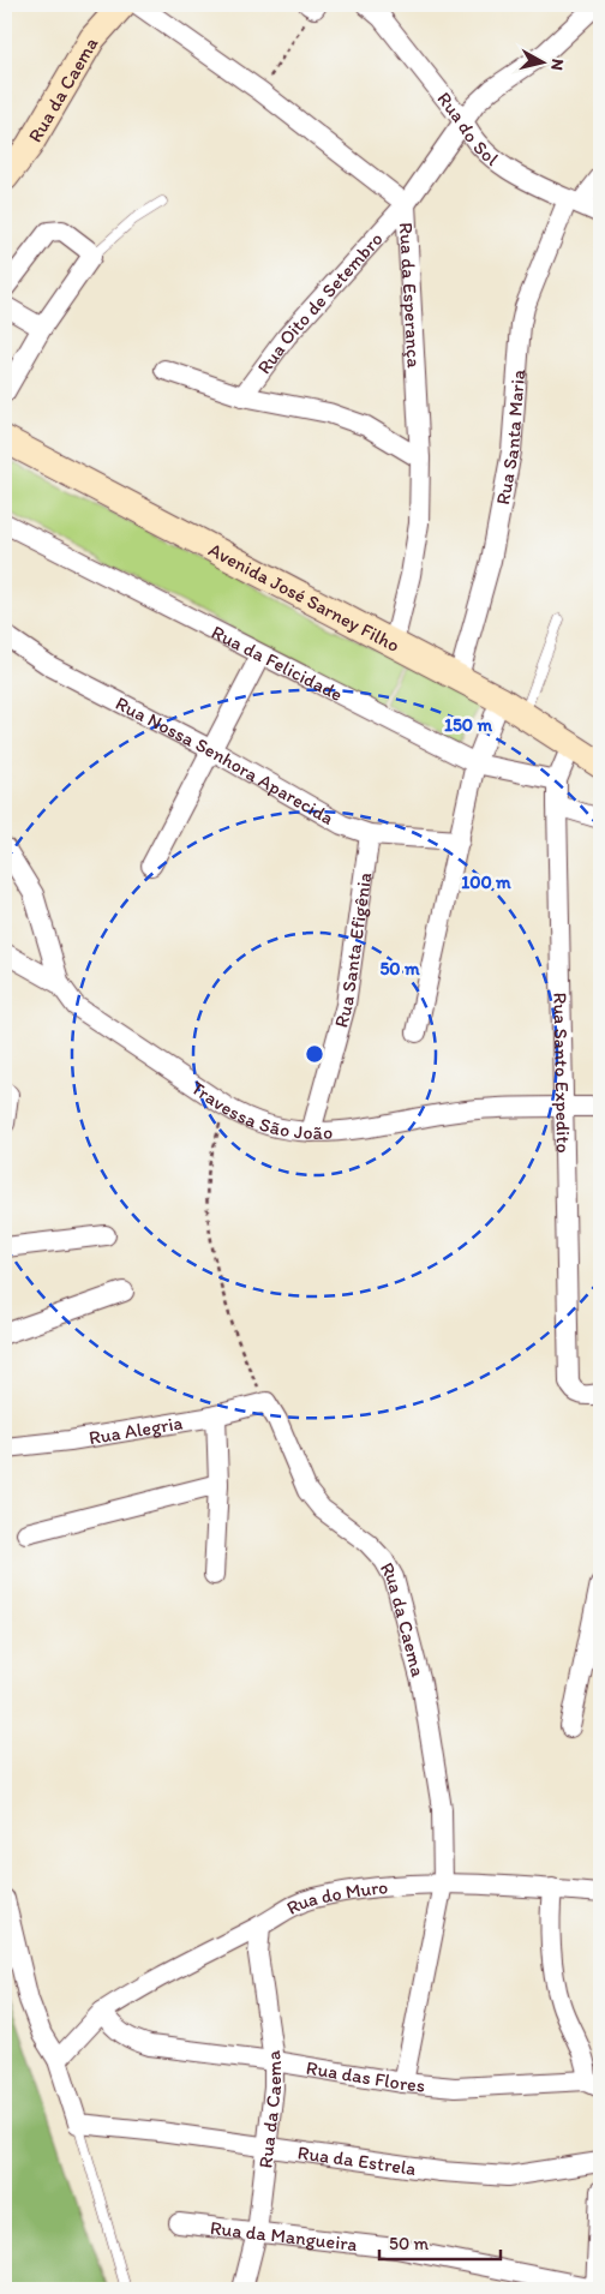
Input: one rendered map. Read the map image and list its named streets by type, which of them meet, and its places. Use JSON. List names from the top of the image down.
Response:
{
  "streets": {
    "main road": ["Rua da Caema", "Avenida José Sarney Filho"],
    "street": [
      "Rua do Sol",
      "Rua da Esperança",
      "Rua Oito de Setembro",
      "Rua Santa Maria",
      "Rua da Felicidade",
      "Rua Nossa Senhora Aparecida",
      "Rua Santa Efigênia",
      "Rua Santo Expedito",
      "Travessa São João",
      "Rua Alegria",
      "Rua do Muro",
      "Rua das Flores",
      "Rua da Estrela",
      "Rua da Mangueira"
    ]
  },
  "crossings": [
    ["Rua da Caema", "Rua Alegria"],
    ["Rua da Caema", "Rua do Muro"],
    ["Rua da Caema", "Rua das Flores"],
    ["Rua da Caema", "Rua da Estrela"],
    ["Rua da Caema", "Rua da Mangueira"],
    ["Rua do Sol", "Rua Oito de Setembro"],
    ["Rua do Sol", "Rua Santa Maria"],
    ["Rua da Esperança", "Rua Oito de Setembro"],
    ["Rua da Esperança", "Avenida José Sarney Filho"],
    ["Rua Santa Maria", "Avenida José Sarney Filho"],
    ["Avenida José Sarney Filho", "Rua Santo Expedito"],
    ["Rua da Felicidade", "Rua Santo Expedito"],
    ["Rua Nossa Senhora Aparecida", "Rua Santa Efigênia"],
    ["Rua Santa Efigênia", "Travessa São João"],
    ["Rua Santo Expedito", "Travessa São João"],
    ["Rua do Muro", "Rua das Flores"]
  ],
  "scale_bar": "50 m",
  "north": "right",
  "rings": ["150 m", "100 m", "50 m"]
}
